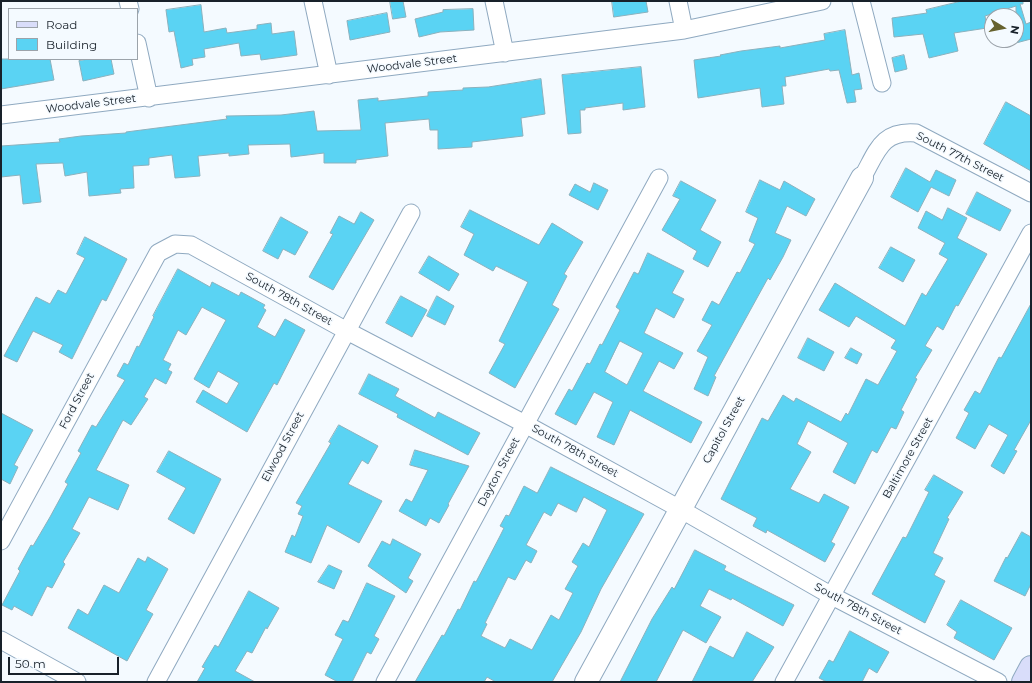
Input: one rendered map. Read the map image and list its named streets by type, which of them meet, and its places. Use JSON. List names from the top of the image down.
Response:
{
  "streets": {
    "street": [
      "Woodvale Street",
      "South 77th Street",
      "South 78th Street",
      "Ford Street",
      "Capitol Street",
      "Elwood Street",
      "Baltimore Street",
      "Dayton Street"
    ]
  },
  "crossings": [
    ["South 77th Street", "Capitol Street"],
    ["South 78th Street", "Ford Street"],
    ["South 78th Street", "Capitol Street"],
    ["South 78th Street", "Elwood Street"],
    ["South 78th Street", "Baltimore Street"],
    ["South 78th Street", "Dayton Street"]
  ],
  "legend": ["Road", "Building"],
  "scale_bar": "50 m",
  "north": "right"
}
